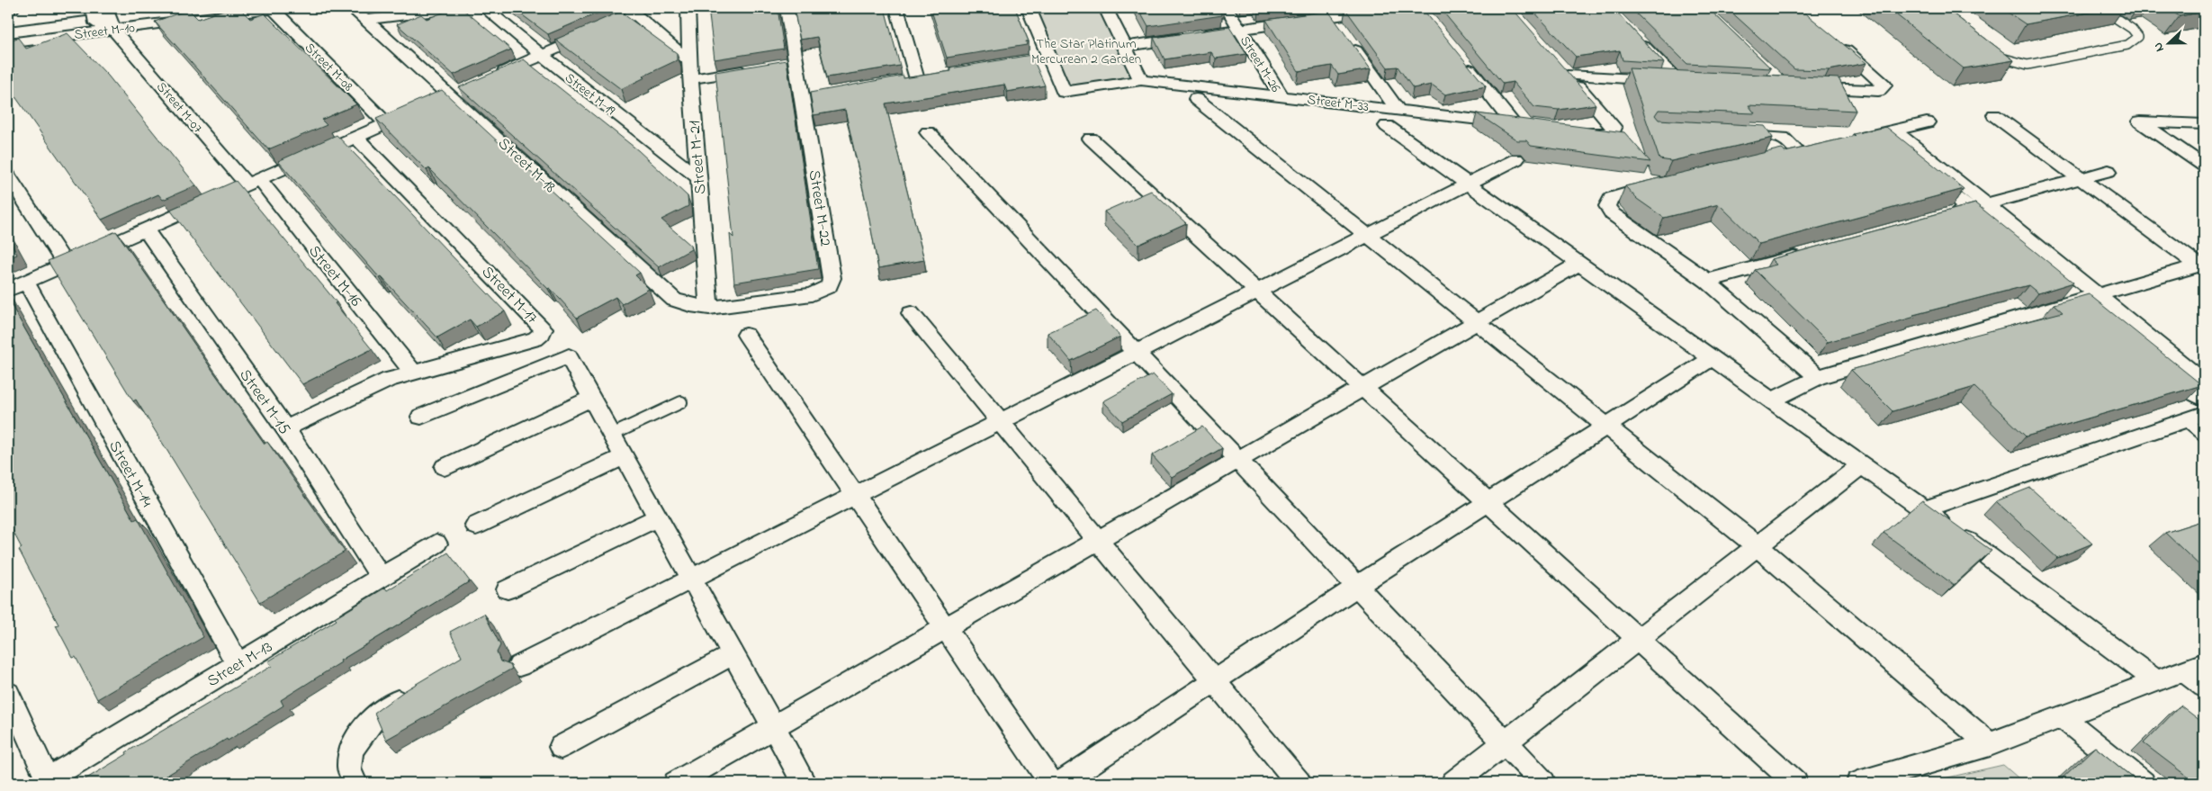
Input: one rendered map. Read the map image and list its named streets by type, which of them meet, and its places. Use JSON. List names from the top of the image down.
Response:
{
  "streets": {
    "street": [
      "Street M-10",
      "Street M-26",
      "Street M-08",
      "Street M-19",
      "Street M-33",
      "Street M-07",
      "Street M-21",
      "Street M-18",
      "Street M-22",
      "Street M-16",
      "Street M-17",
      "Street M-15",
      "Street M-14",
      "Street M-13"
    ]
  },
  "crossings": [
    ["Street M-10", "Street M-08"],
    ["Street M-10", "Street M-07"],
    ["Street M-26", "Street M-33"],
    ["Street M-19", "Street M-21"],
    ["Street M-07", "Street M-16"],
    ["Street M-21", "Street M-18"],
    ["Street M-21", "Street M-22"],
    ["Street M-18", "Street M-22"],
    ["Street M-16", "Street M-17"],
    ["Street M-17", "Street M-15"],
    ["Street M-15", "Street M-13"],
    ["Street M-14", "Street M-13"]
  ],
  "parks": ["The Star Platinum Mercurean 2 Garden"],
  "north": "left"
}
